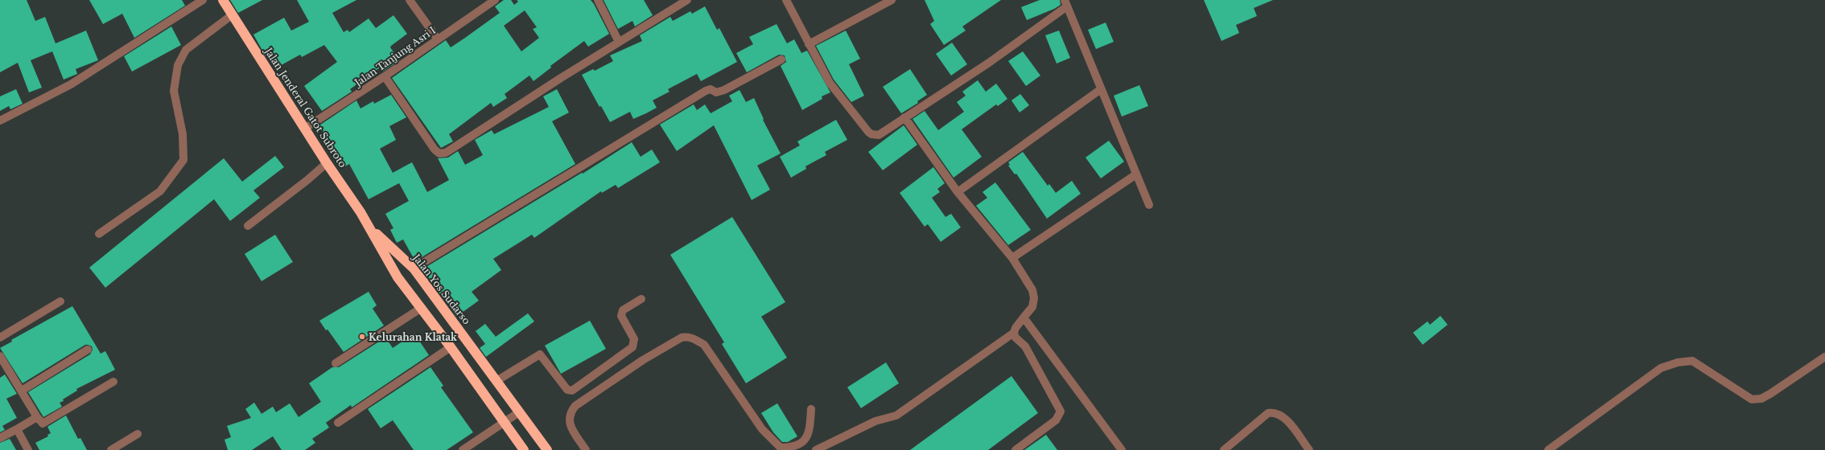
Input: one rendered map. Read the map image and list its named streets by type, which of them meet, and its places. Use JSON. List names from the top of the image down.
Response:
{
  "streets": {
    "highway": ["Jalan Jenderal Gatot Subroto", "Jalan Yos Sudarso"],
    "street": ["Jalan Tanjung Asri I"]
  },
  "crossings": [
    ["Jalan Tanjung Asri I", "Jalan Jenderal Gatot Subroto"],
    ["Jalan Jenderal Gatot Subroto", "Jalan Yos Sudarso"]
  ],
  "places": ["Kelurahan Klatak"]
}
